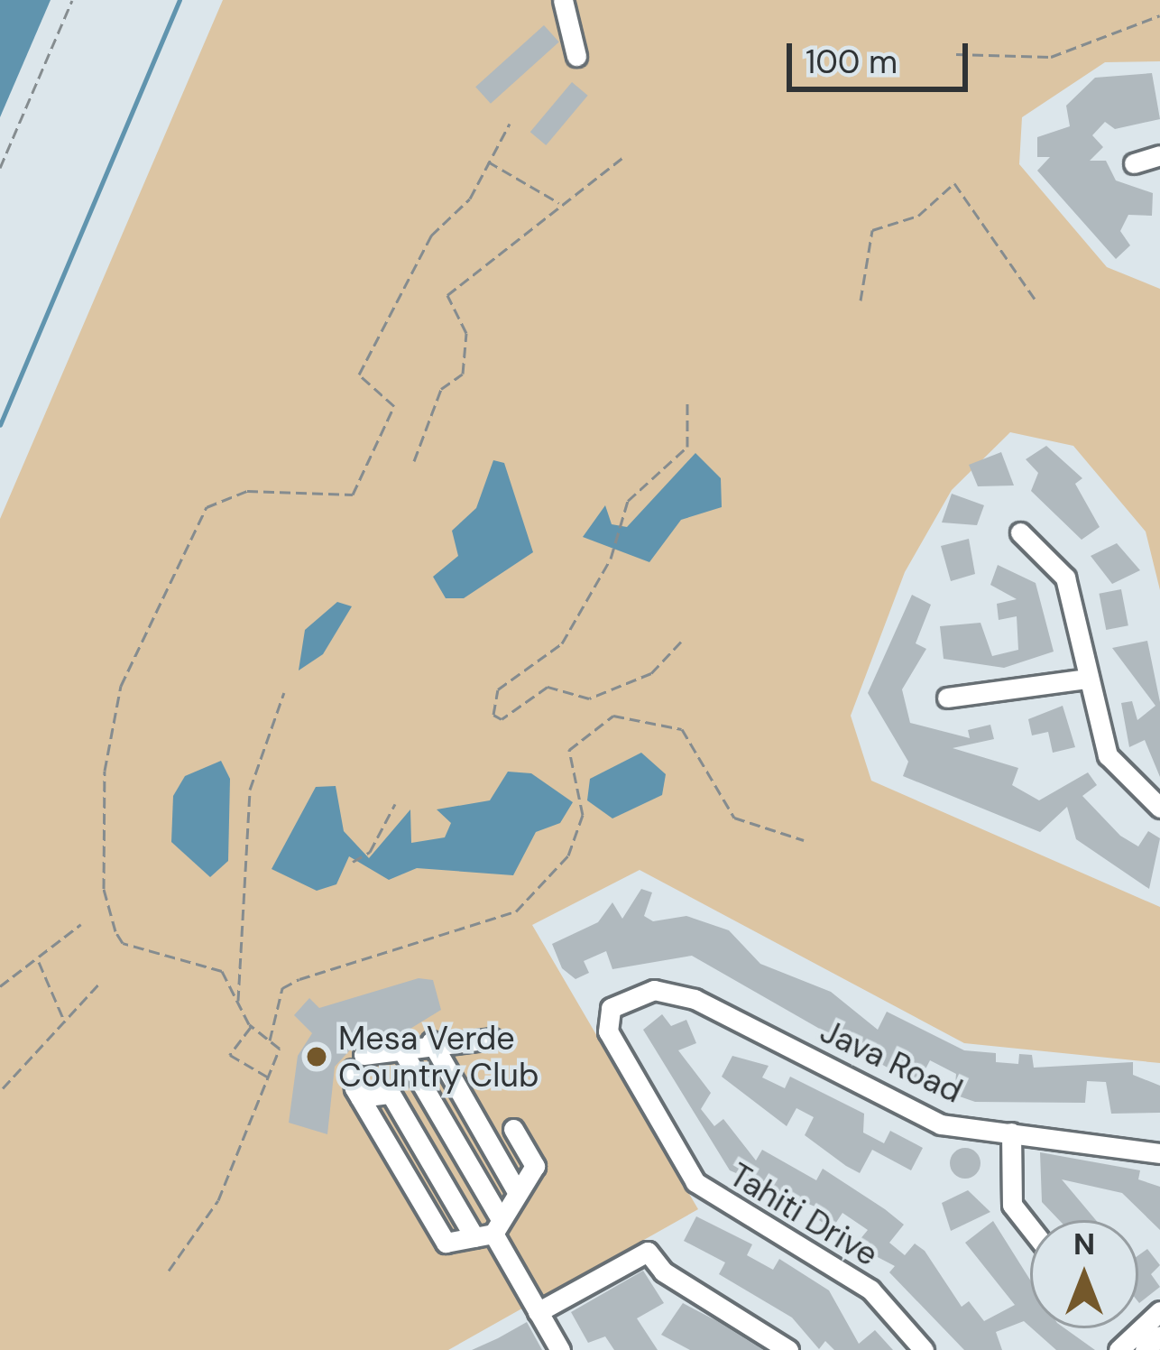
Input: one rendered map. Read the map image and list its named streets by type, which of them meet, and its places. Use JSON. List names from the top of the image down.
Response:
{
  "streets": {
    "street": ["Java Road", "Tahiti Drive"]
  },
  "crossings": [
    ["Java Road", "Tahiti Drive"]
  ],
  "places": ["Mesa Verde Country Club"],
  "scale_bar": "100 m",
  "north": "top"
}
